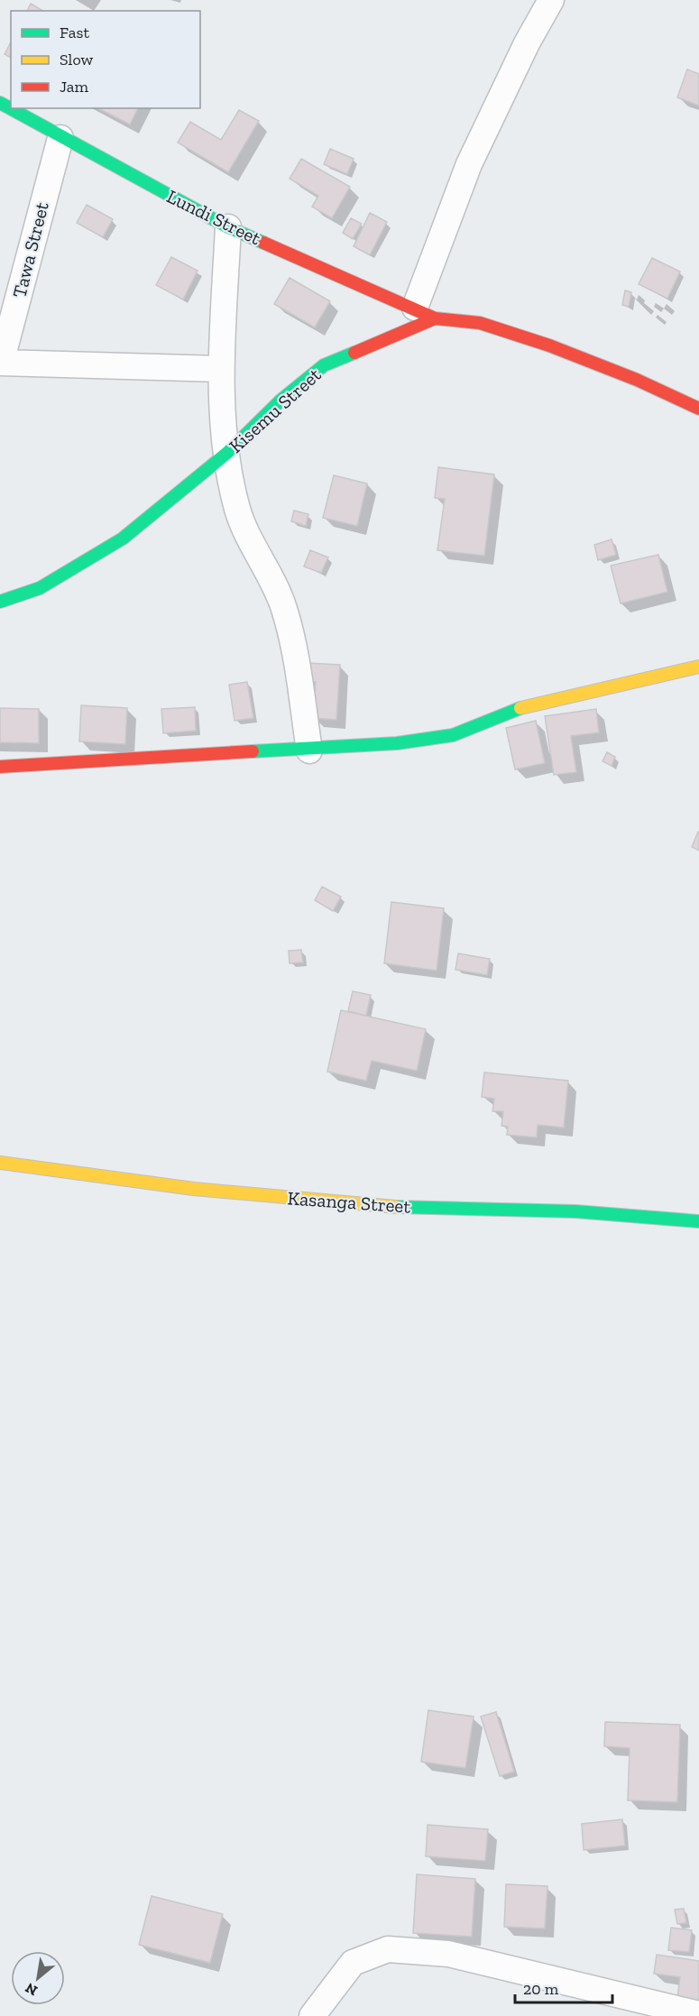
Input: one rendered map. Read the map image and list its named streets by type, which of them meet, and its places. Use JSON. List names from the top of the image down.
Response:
{
  "streets": {
    "street": [
      "Lundi Street",
      "Tawa Street",
      "Kisemu Street",
      "Kasanga Street"
    ]
  },
  "crossings": [
    ["Lundi Street", "Tawa Street"],
    ["Lundi Street", "Kisemu Street"]
  ],
  "legend": ["Fast", "Slow", "Jam"],
  "scale_bar": "20 m",
  "north": "bottom left"
}
